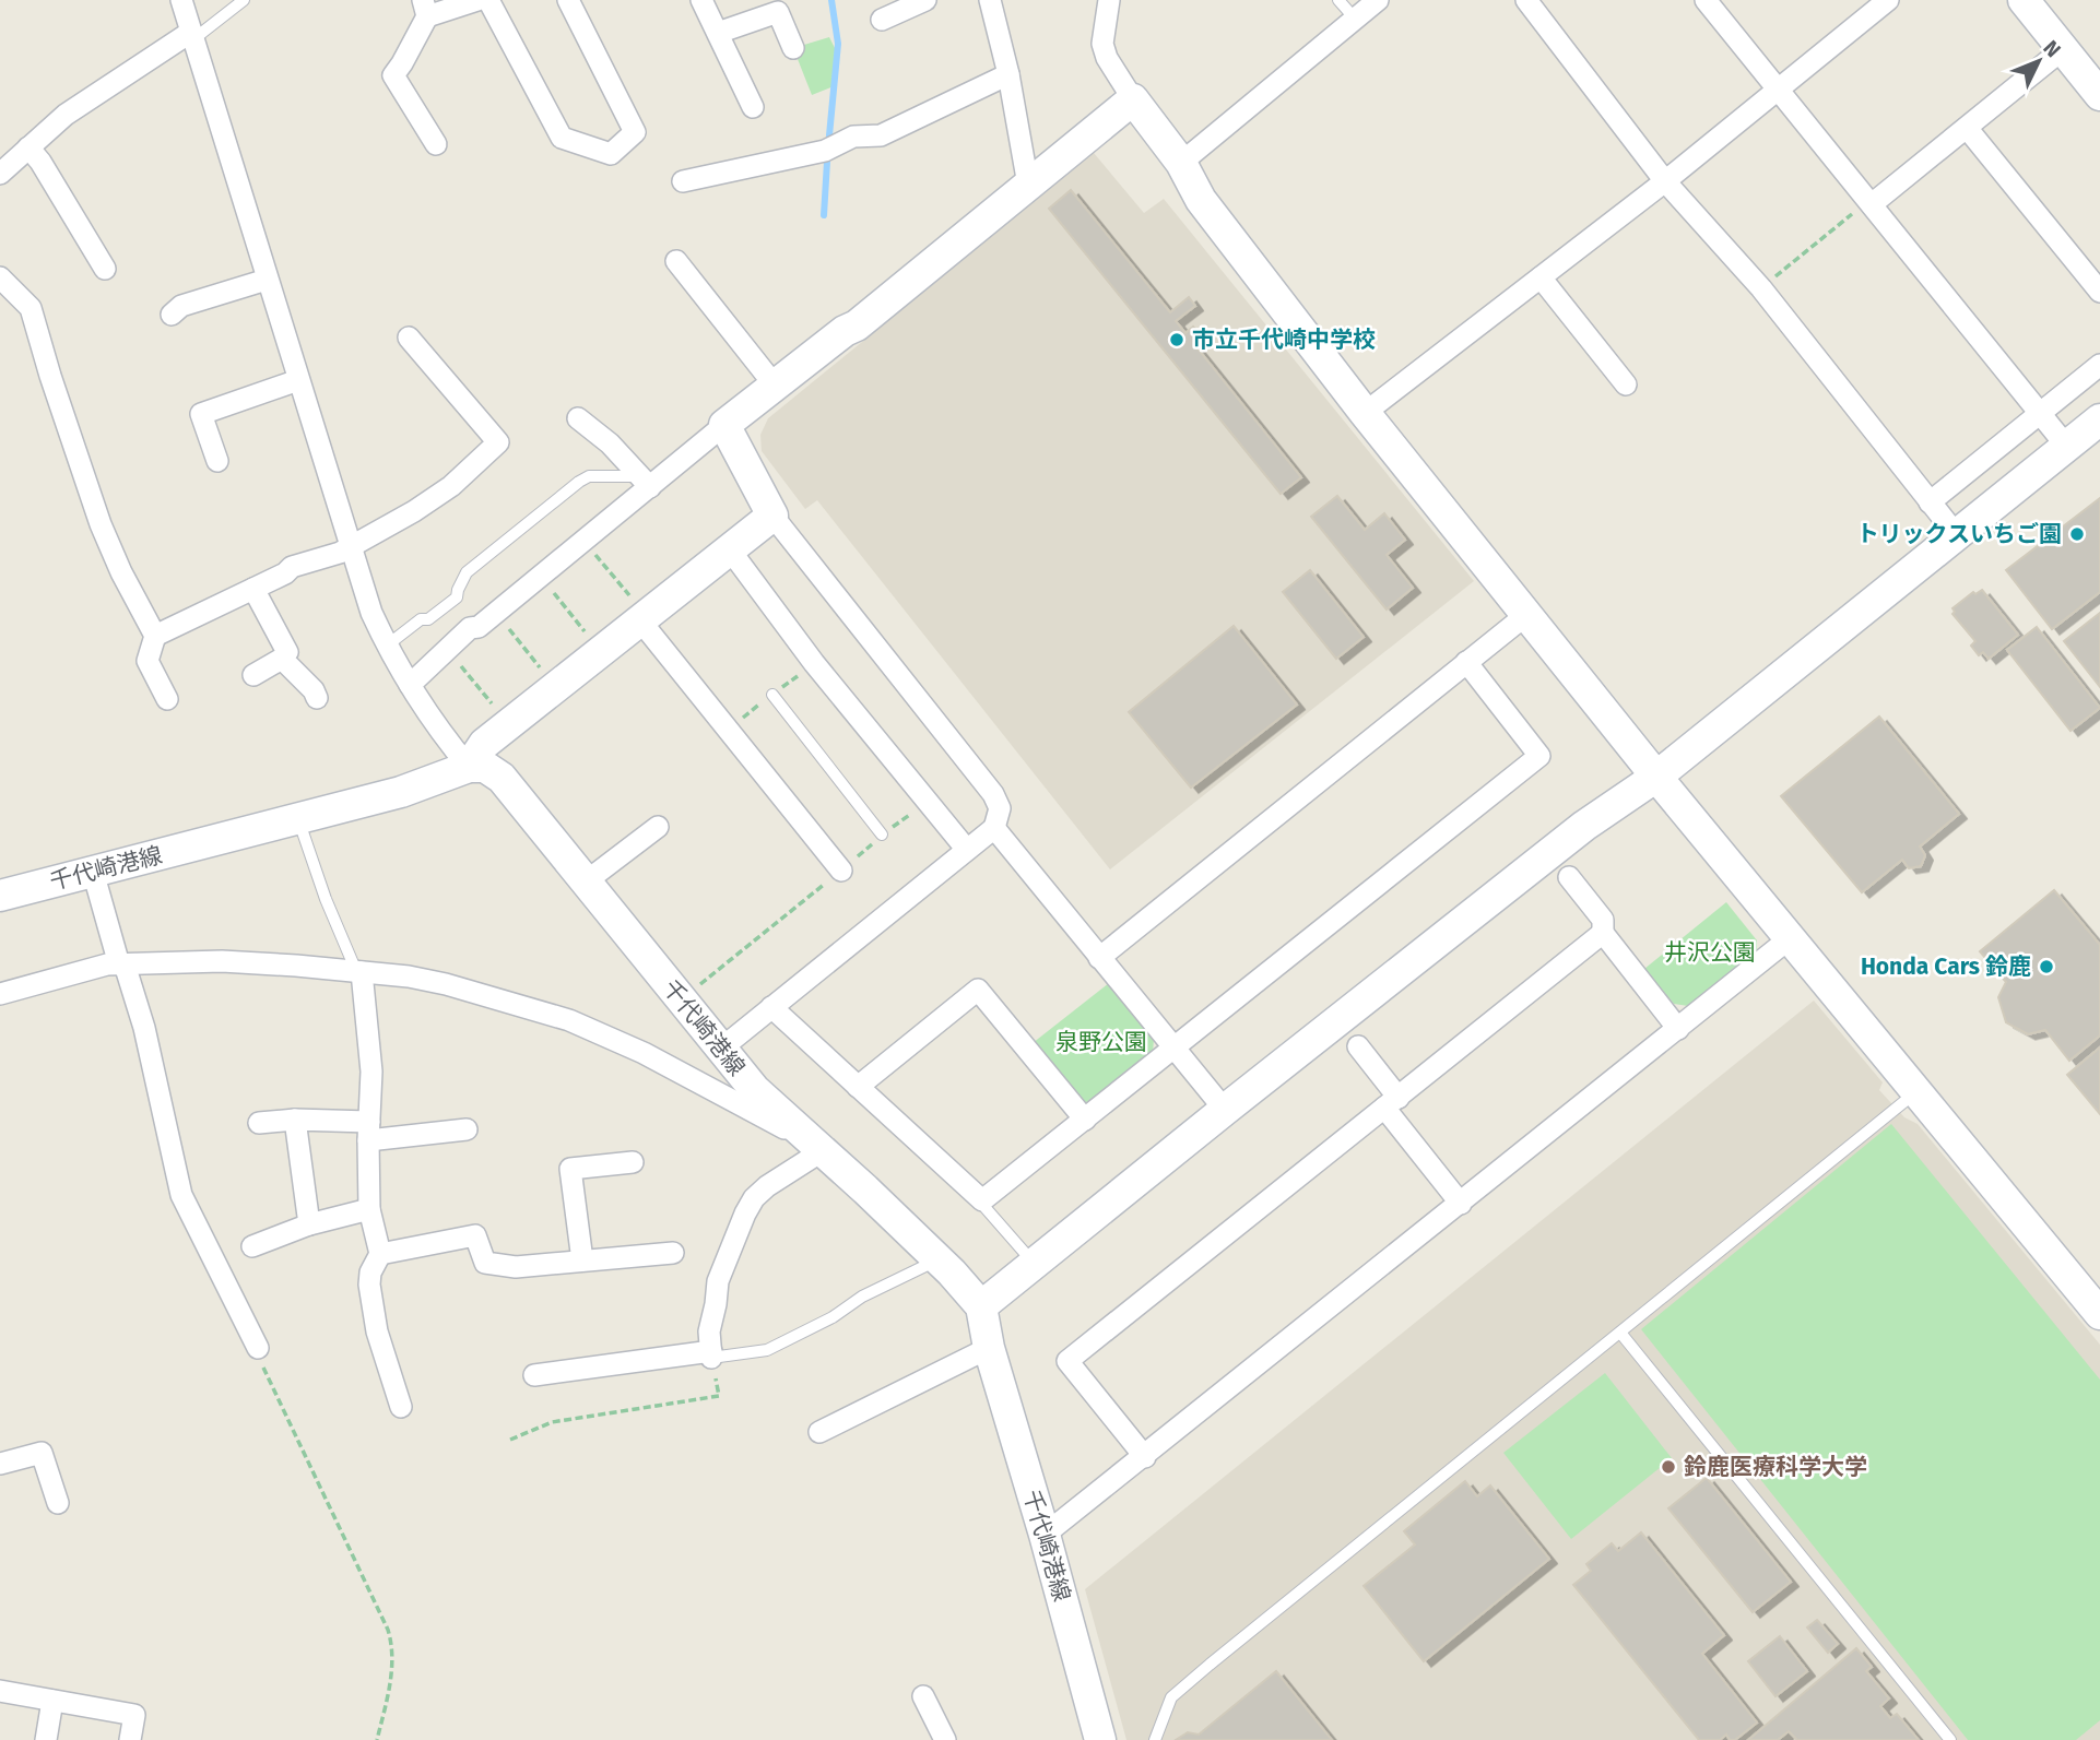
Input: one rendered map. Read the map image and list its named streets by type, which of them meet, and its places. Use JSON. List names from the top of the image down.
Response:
{
  "streets": {
    "street": ["千代崎港線"]
  },
  "parks": ["井沢公園", "泉野公園"],
  "places": [
    "市立千代崎中学校",
    "トリックスいちご園",
    "Honda Cars 鈴鹿",
    "鈴鹿医療科学大学"
  ],
  "north": "top right"
}
